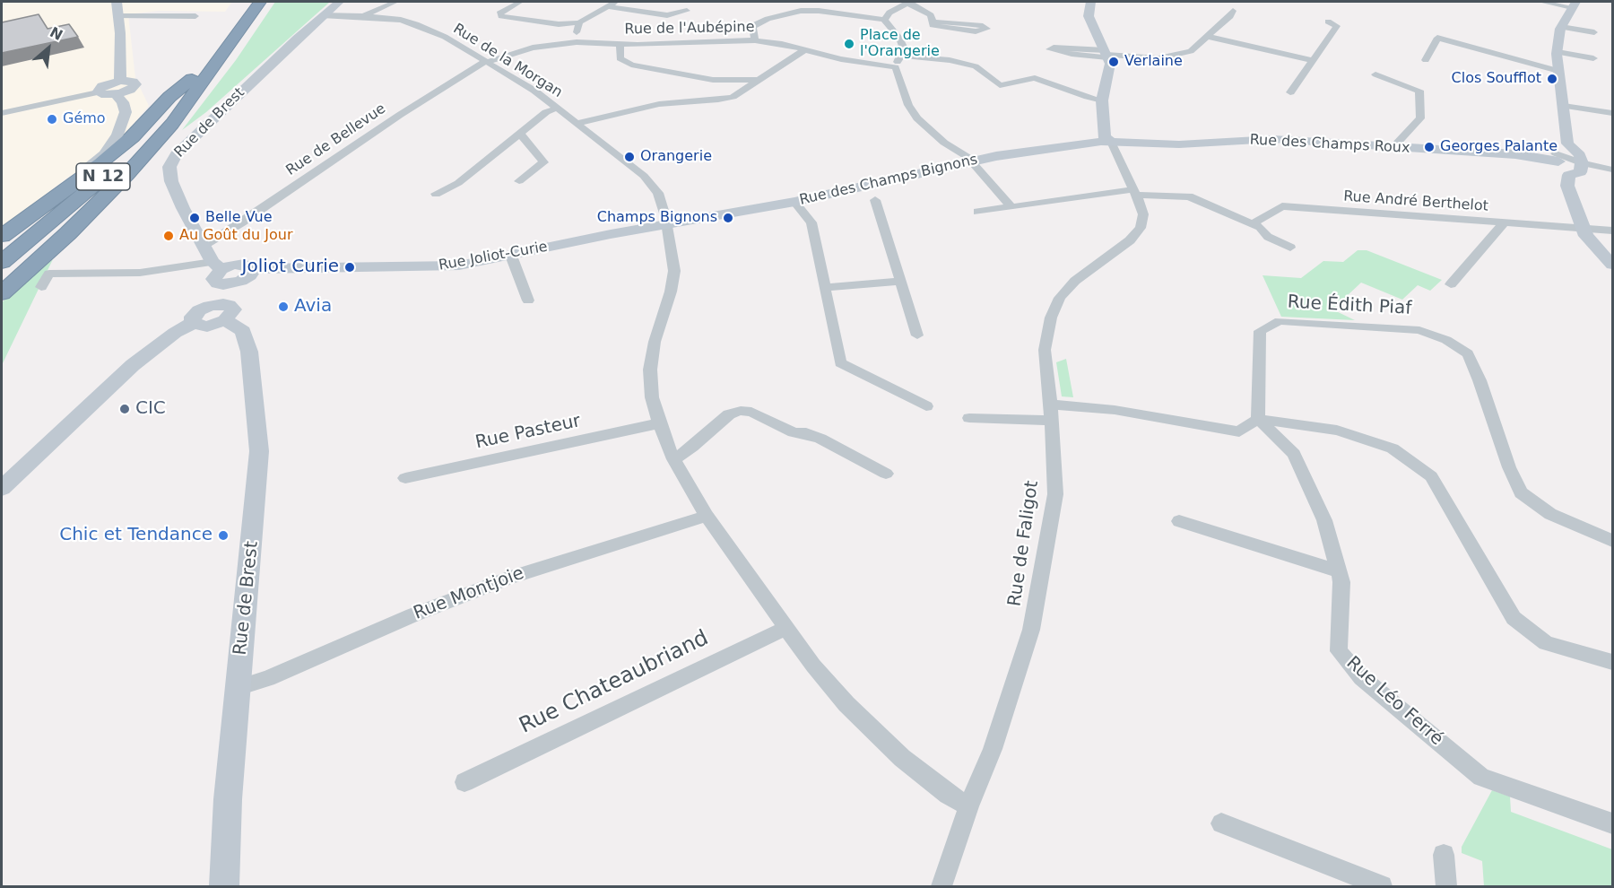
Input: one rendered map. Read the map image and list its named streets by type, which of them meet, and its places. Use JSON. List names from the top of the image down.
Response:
{
  "streets": {
    "highway": ["N 12"],
    "street": [
      "Rue de l'Aubépine",
      "Rue de la Morgan",
      "Rue de Brest",
      "Rue de Bellevue",
      "Rue des Champs Roux",
      "Rue des Champs Bignons",
      "Rue André Berthelot",
      "Rue Joliot-Curie",
      "Rue Édith Piaf",
      "Rue Pasteur",
      "Rue de Faligot",
      "Rue Montjoie",
      "Rue Chateaubriand",
      "Rue Léo Ferré"
    ]
  },
  "crossings": [
    ["Rue de l'Aubépine", "Rue de la Morgan"],
    ["Rue de l'Aubépine", "Rue de Bellevue"],
    ["Rue de la Morgan", "Rue de Brest"],
    ["Rue de la Morgan", "Rue de Bellevue"],
    ["Rue de la Morgan", "Rue des Champs Bignons"],
    ["Rue de la Morgan", "Rue Joliot-Curie"],
    ["Rue de la Morgan", "Rue Pasteur"],
    ["Rue de la Morgan", "Rue de Faligot"],
    ["Rue de la Morgan", "Rue Montjoie"],
    ["Rue de la Morgan", "Rue Chateaubriand"],
    ["Rue de Brest", "Rue de Bellevue"],
    ["Rue de Brest", "Rue Joliot-Curie"],
    ["Rue de Brest", "Rue Montjoie"],
    ["Rue des Champs Roux", "Rue des Champs Bignons"],
    ["Rue des Champs Roux", "Rue de Faligot"],
    ["Rue des Champs Bignons", "Rue Joliot-Curie"],
    ["Rue des Champs Bignons", "Rue de Faligot"],
    ["Rue Édith Piaf", "Rue Léo Ferré"]
  ],
  "places": [
    "Place de l'Orangerie",
    "Verlaine",
    "Clos Soufflot",
    "Gémo",
    "Georges Palante",
    "Orangerie",
    "Belle Vue",
    "Champs Bignons",
    "Au Goût du Jour",
    "Joliot Curie",
    "Avia",
    "CIC",
    "Chic et Tendance"
  ],
  "north": "top right"
}
